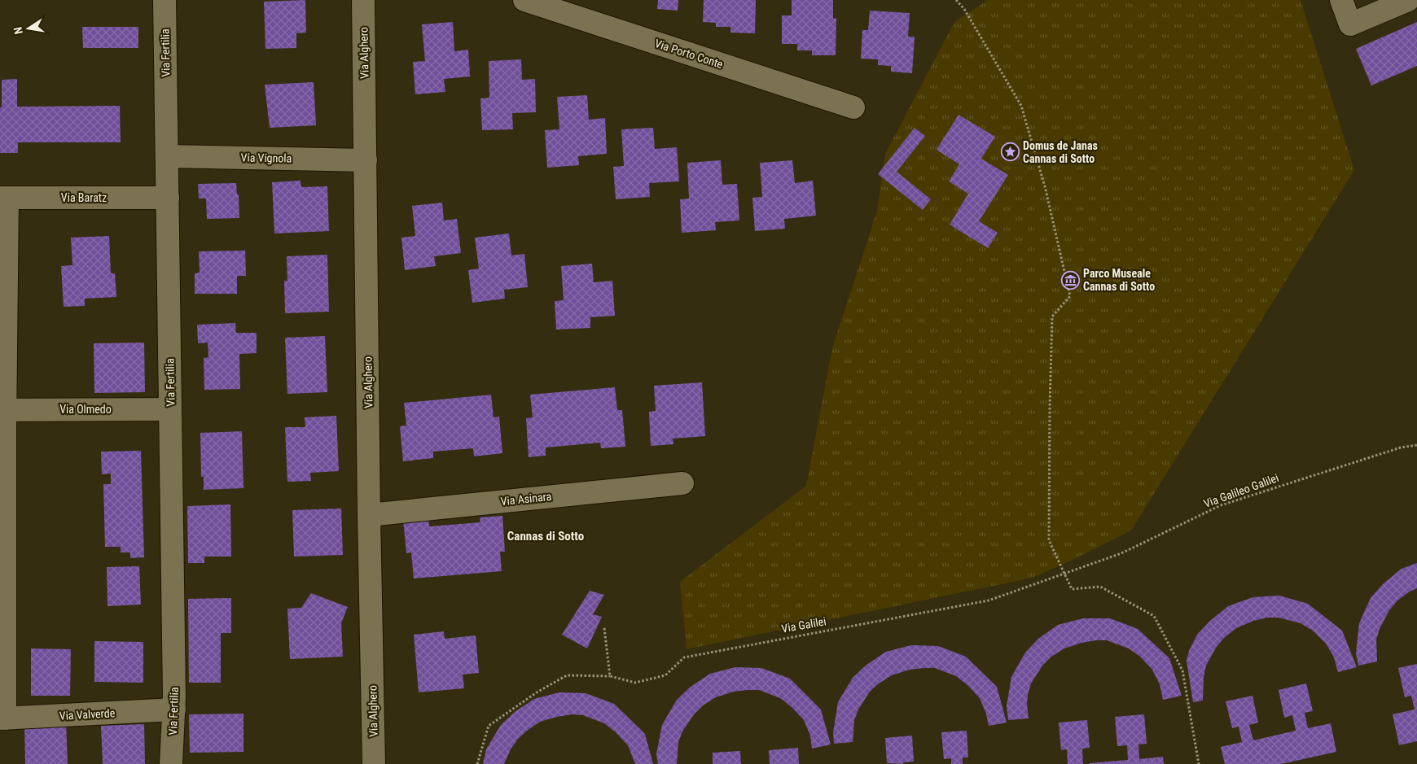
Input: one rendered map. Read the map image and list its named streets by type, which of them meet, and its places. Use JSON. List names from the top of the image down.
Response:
{
  "streets": {
    "street": [
      "Via Fertilia",
      "Via Alghero",
      "Via Porto Conte",
      "Via Vignola",
      "Via Baratz",
      "Via Olmedo",
      "Via Asinara",
      "Via Valverde"
    ],
    "path": ["Via Galileo Galilei", "Via Galilei"]
  },
  "crossings": [
    ["Via Fertilia", "Via Vignola"],
    ["Via Fertilia", "Via Baratz"],
    ["Via Fertilia", "Via Olmedo"],
    ["Via Fertilia", "Via Valverde"],
    ["Via Alghero", "Via Vignola"],
    ["Via Alghero", "Via Asinara"],
    ["Via Galileo Galilei", "Via Galilei"]
  ],
  "districts": ["Cannas di Sotto"],
  "places": {
    "place": ["Domus de Janas Cannas di Sotto"],
    "museum": ["Parco Museale Cannas di Sotto"]
  },
  "north": "left"
}
